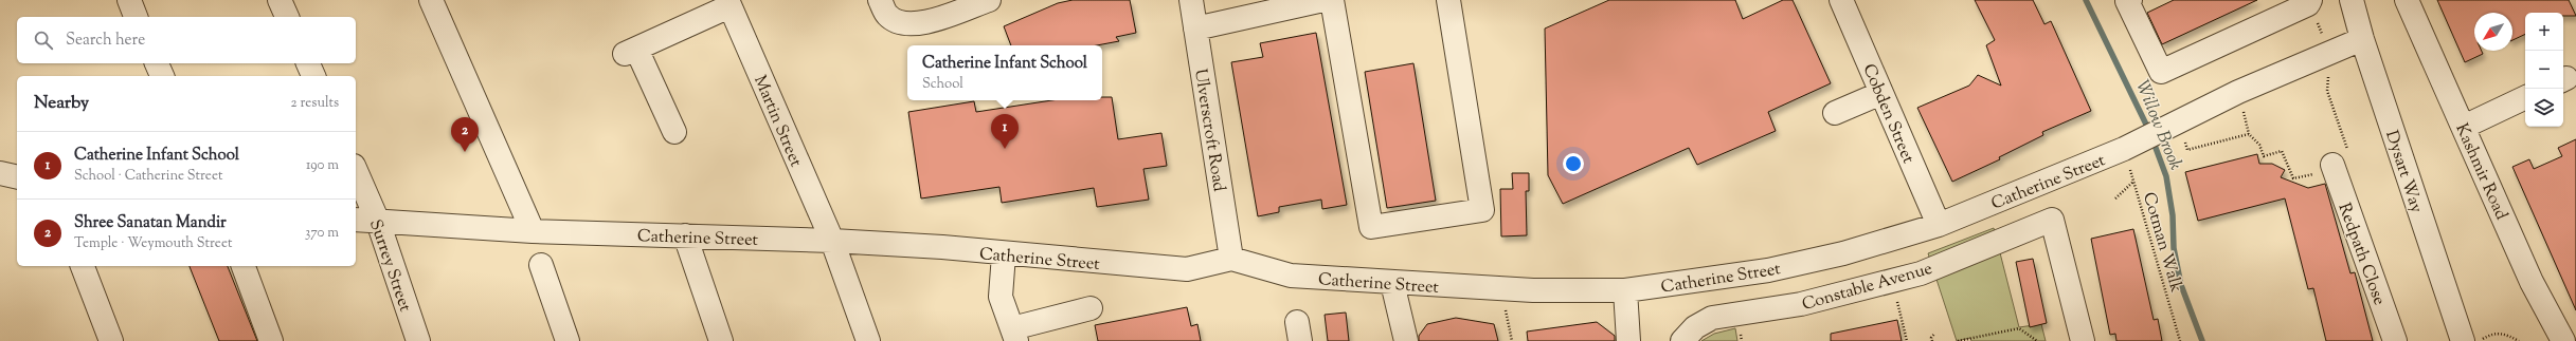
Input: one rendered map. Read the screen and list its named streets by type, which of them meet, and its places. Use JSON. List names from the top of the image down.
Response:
{
  "streets": {
    "street": [
      "Cobden Street",
      "Martin Street",
      "Ulverscroft Road",
      "Dysart Way",
      "Kashmir Road",
      "Catherine Street",
      "Redpath Close",
      "Surrey Street",
      "Constable Avenue"
    ],
    "path": ["Cotman Walk"]
  },
  "crossings": [
    ["Cobden Street", "Catherine Street"],
    ["Martin Street", "Catherine Street"],
    ["Ulverscroft Road", "Catherine Street"],
    ["Dysart Way", "Catherine Street"],
    ["Catherine Street", "Cotman Walk"],
    ["Catherine Street", "Surrey Street"]
  ],
  "water": ["Willow Brook"],
  "north": "bottom left",
  "page": {
    "map_buttons": ["+", "−"],
    "search": "Search here",
    "popup": ["Catherine Infant School", "School"],
    "heading": ["Nearby", "2 results"],
    "pins": ["1", "2"],
    "list": [
      {
        "mark": "1",
        "name": "Catherine Infant School",
        "note": "School · Catherine Street",
        "value": "190 m"
      },
      {
        "mark": "2",
        "name": "Shree Sanatan Mandir",
        "note": "Temple · Weymouth Street",
        "value": "370 m"
      }
    ]
  }
}
